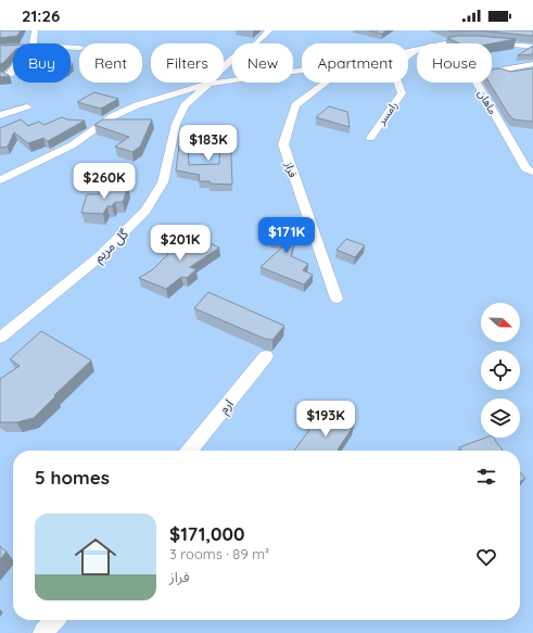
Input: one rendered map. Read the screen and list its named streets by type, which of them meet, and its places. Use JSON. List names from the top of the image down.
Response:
{
  "streets": {
    "street": [
      "ماهان",
      "رامسر",
      "فراز",
      "گل مریم",
      "ارم"
    ]
  },
  "north": "right",
  "page": {
    "status": "21:26",
    "chip": [
      "Buy",
      "Rent",
      "Filters",
      "New",
      "Apartment",
      "House"
    ],
    "price": [
      "$183K",
      "$260K",
      "$171K",
      "$201K",
      "$193K"
    ],
    "heading": "5 homes",
    "list": [
      {
        "name": "$171,000",
        "note": "3 rooms · 89 m² · فراز"
      }
    ]
  }
}
